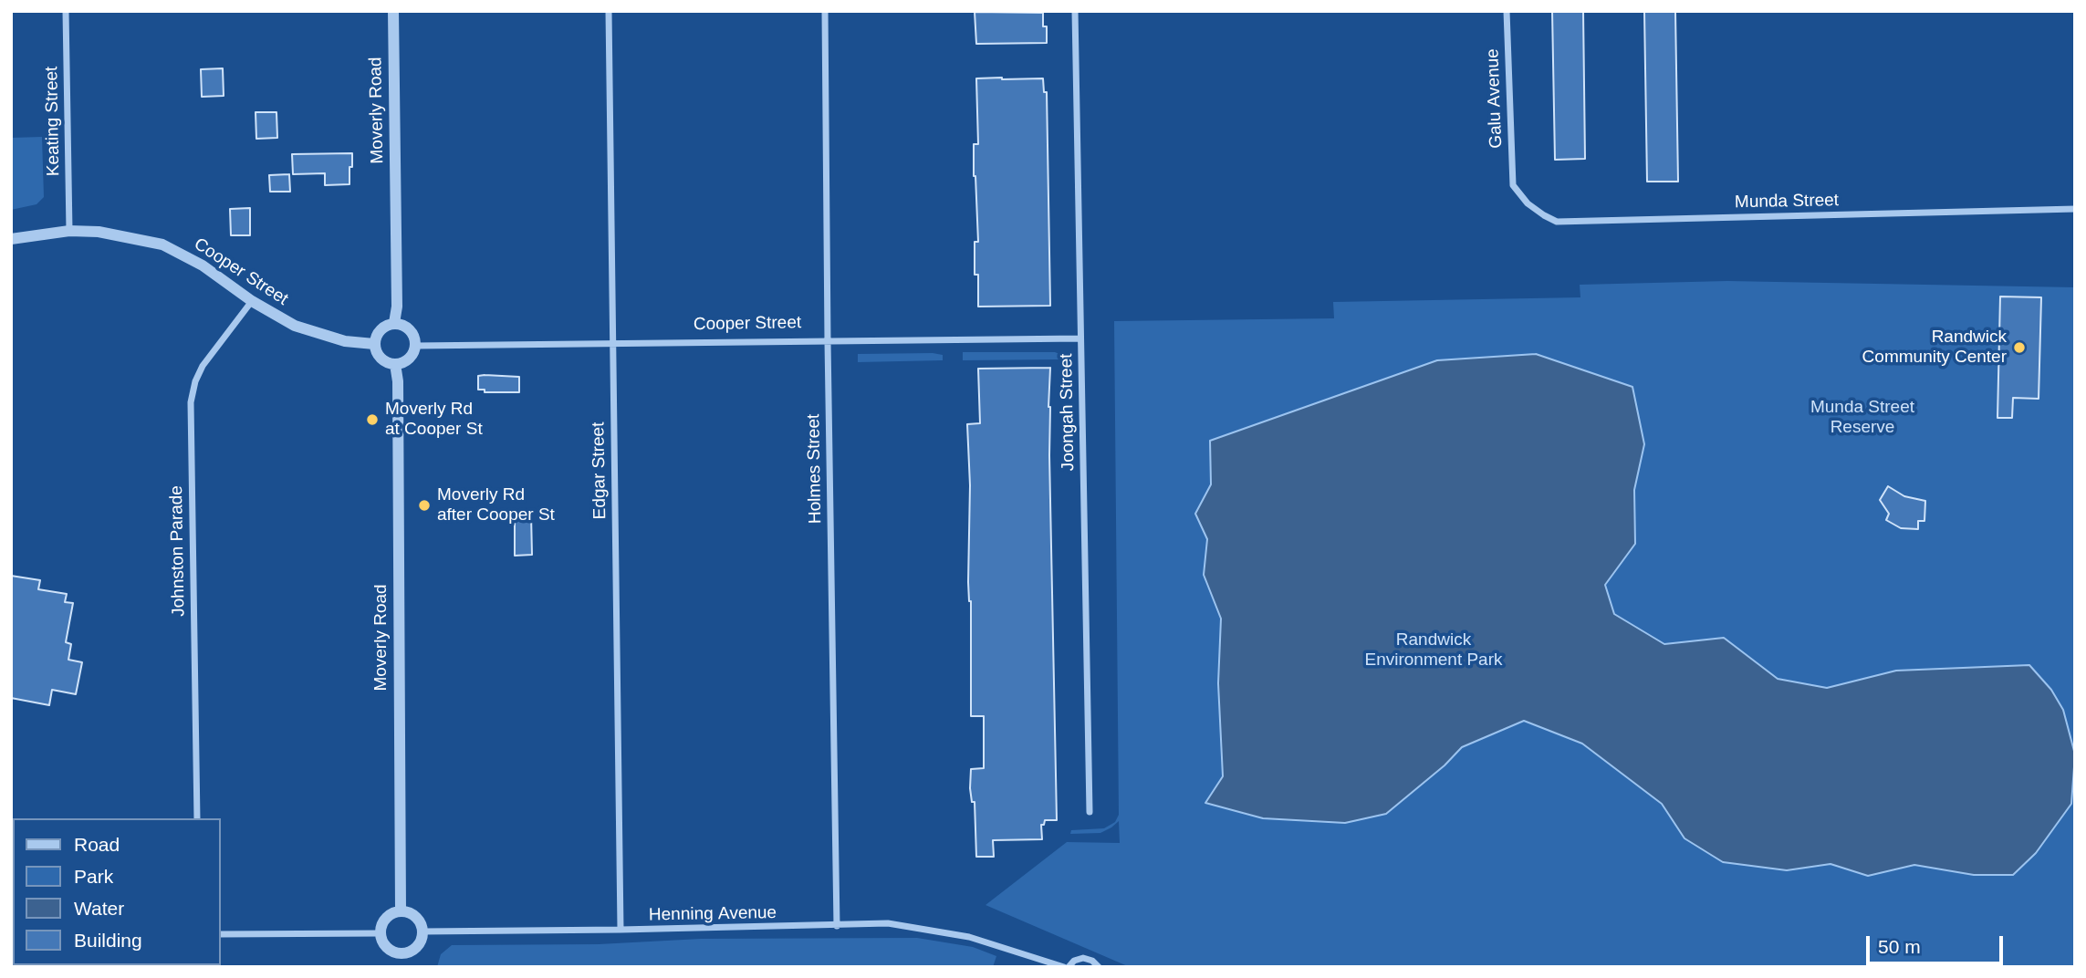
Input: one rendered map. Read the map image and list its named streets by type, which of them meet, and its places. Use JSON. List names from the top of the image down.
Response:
{
  "streets": {
    "street": [
      "Galu Avenue",
      "Moverly Road",
      "Keating Street",
      "Munda Street",
      "Cooper Street",
      "Joongah Street",
      "Holmes Street",
      "Edgar Street",
      "Johnston Parade",
      "Henning Avenue"
    ]
  },
  "crossings": [
    ["Galu Avenue", "Munda Street"],
    ["Moverly Road", "Cooper Street"],
    ["Moverly Road", "Henning Avenue"],
    ["Keating Street", "Cooper Street"],
    ["Cooper Street", "Joongah Street"],
    ["Cooper Street", "Holmes Street"],
    ["Cooper Street", "Edgar Street"],
    ["Cooper Street", "Johnston Parade"],
    ["Holmes Street", "Henning Avenue"],
    ["Edgar Street", "Henning Avenue"]
  ],
  "parks": ["Munda Street Reserve", "Randwick Environment Park"],
  "places": ["Randwick Community Center", "Moverly Rd at Cooper St", "Moverly Rd after Cooper St"],
  "legend": [
    "Road",
    "Park",
    "Water",
    "Building"
  ],
  "scale_bar": "50 m"
}
